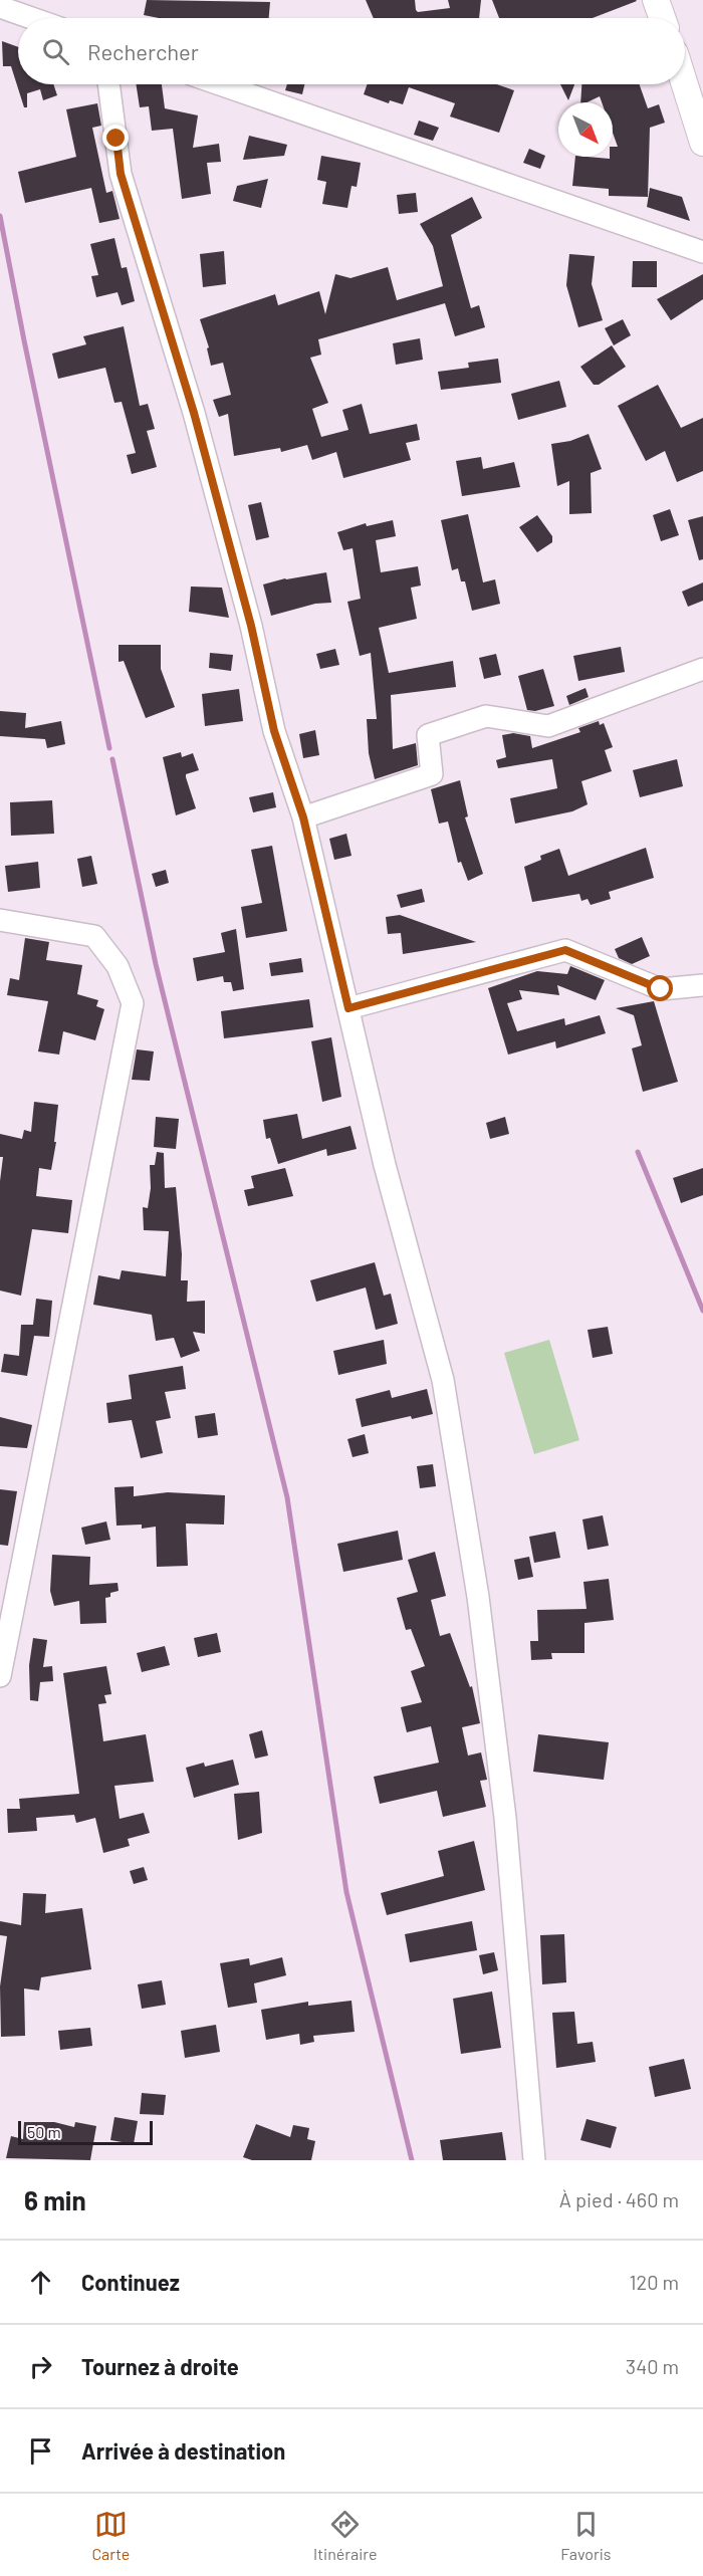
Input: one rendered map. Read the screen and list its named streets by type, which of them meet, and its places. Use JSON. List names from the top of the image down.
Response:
{
  "scale_bar": "50 m",
  "north": "bottom right",
  "page": {
    "search": "Rechercher",
    "scale": "50 m",
    "heading": ["6 min", "À pied · 460 m"],
    "list": [
      ["Continuez", "120 m"],
      ["Tournez à droite", "340 m"],
      "Arrivée à destination"
    ],
    "nav": ["Carte", "Itinéraire", "Favoris"]
  }
}
